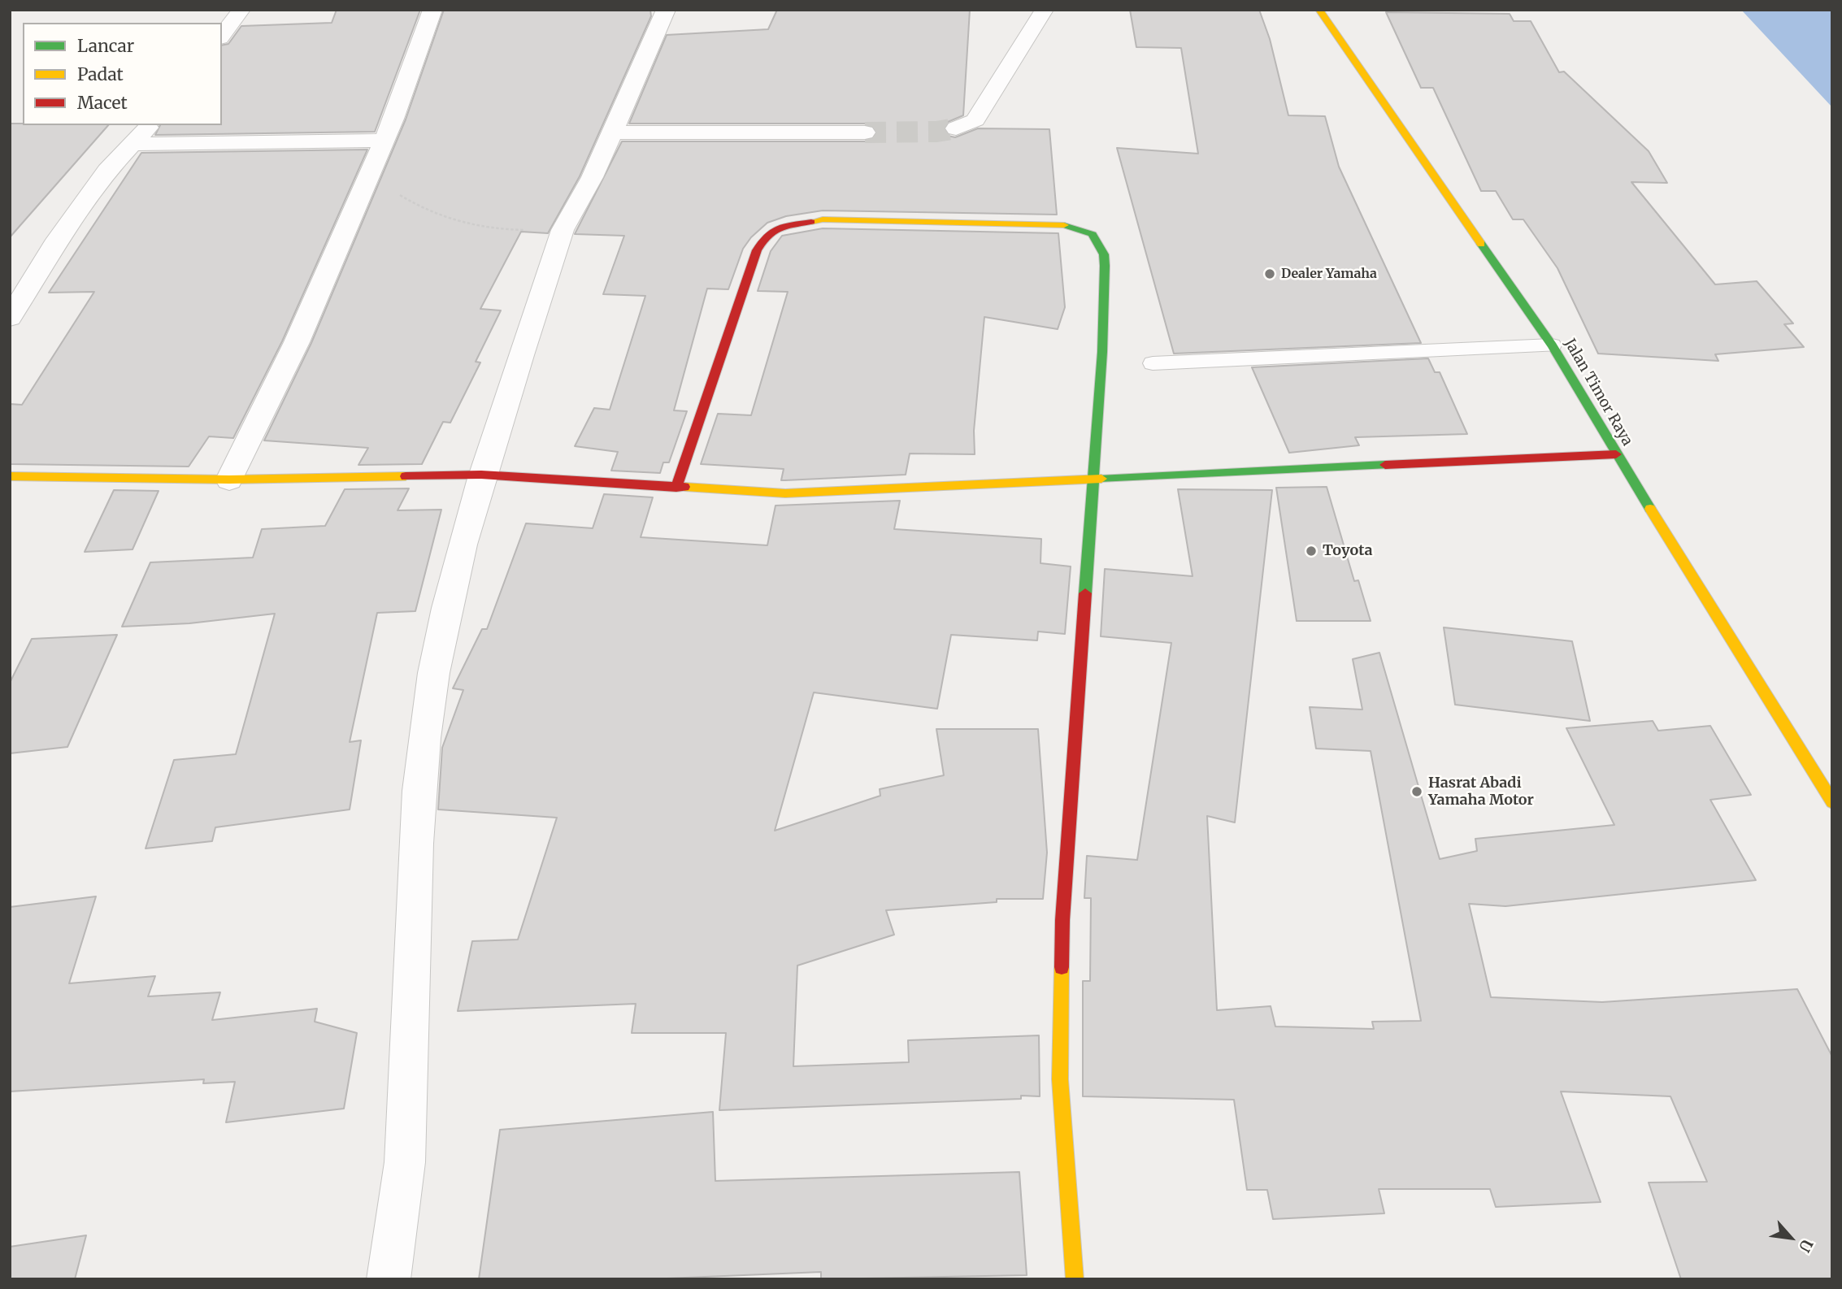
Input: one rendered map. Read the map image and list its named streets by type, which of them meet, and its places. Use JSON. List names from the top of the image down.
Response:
{
  "streets": {
    "main road": ["Jalan Timor Raya"]
  },
  "places": ["Dealer Yamaha", "Toyota", "Hasrat Abadi Yamaha Motor"],
  "legend": ["Lancar", "Padat", "Macet"],
  "north": "bottom right"
}
